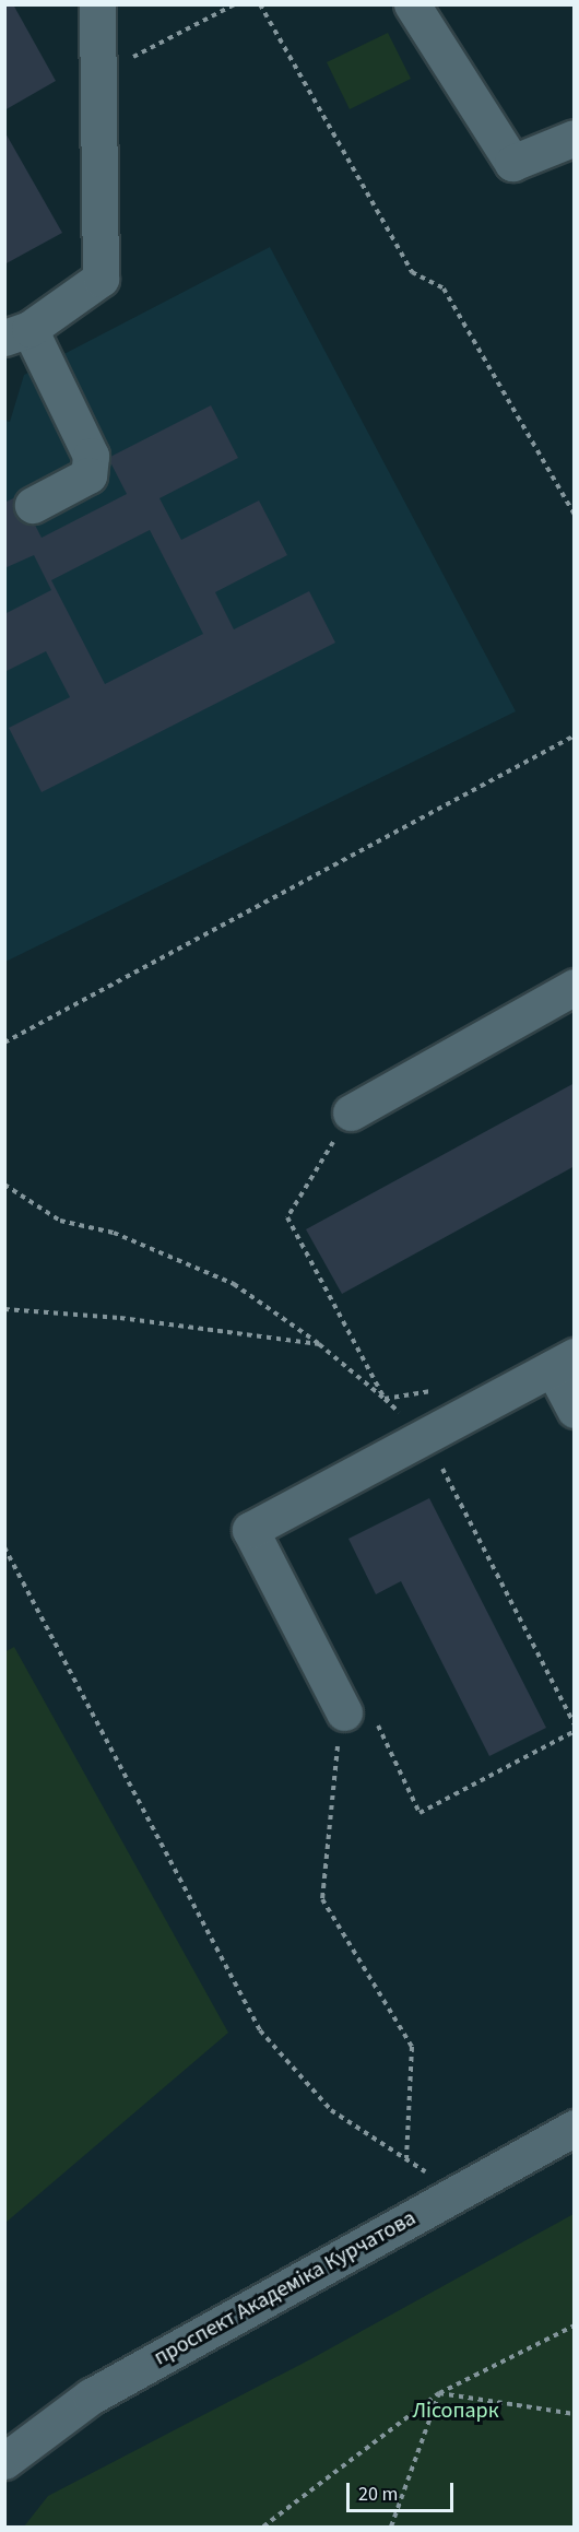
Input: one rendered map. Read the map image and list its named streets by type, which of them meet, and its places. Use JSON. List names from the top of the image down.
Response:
{
  "streets": {
    "street": ["проспект Академіка Курчатова"]
  },
  "parks": ["Лісопарк"],
  "scale_bar": "20 m"
}
